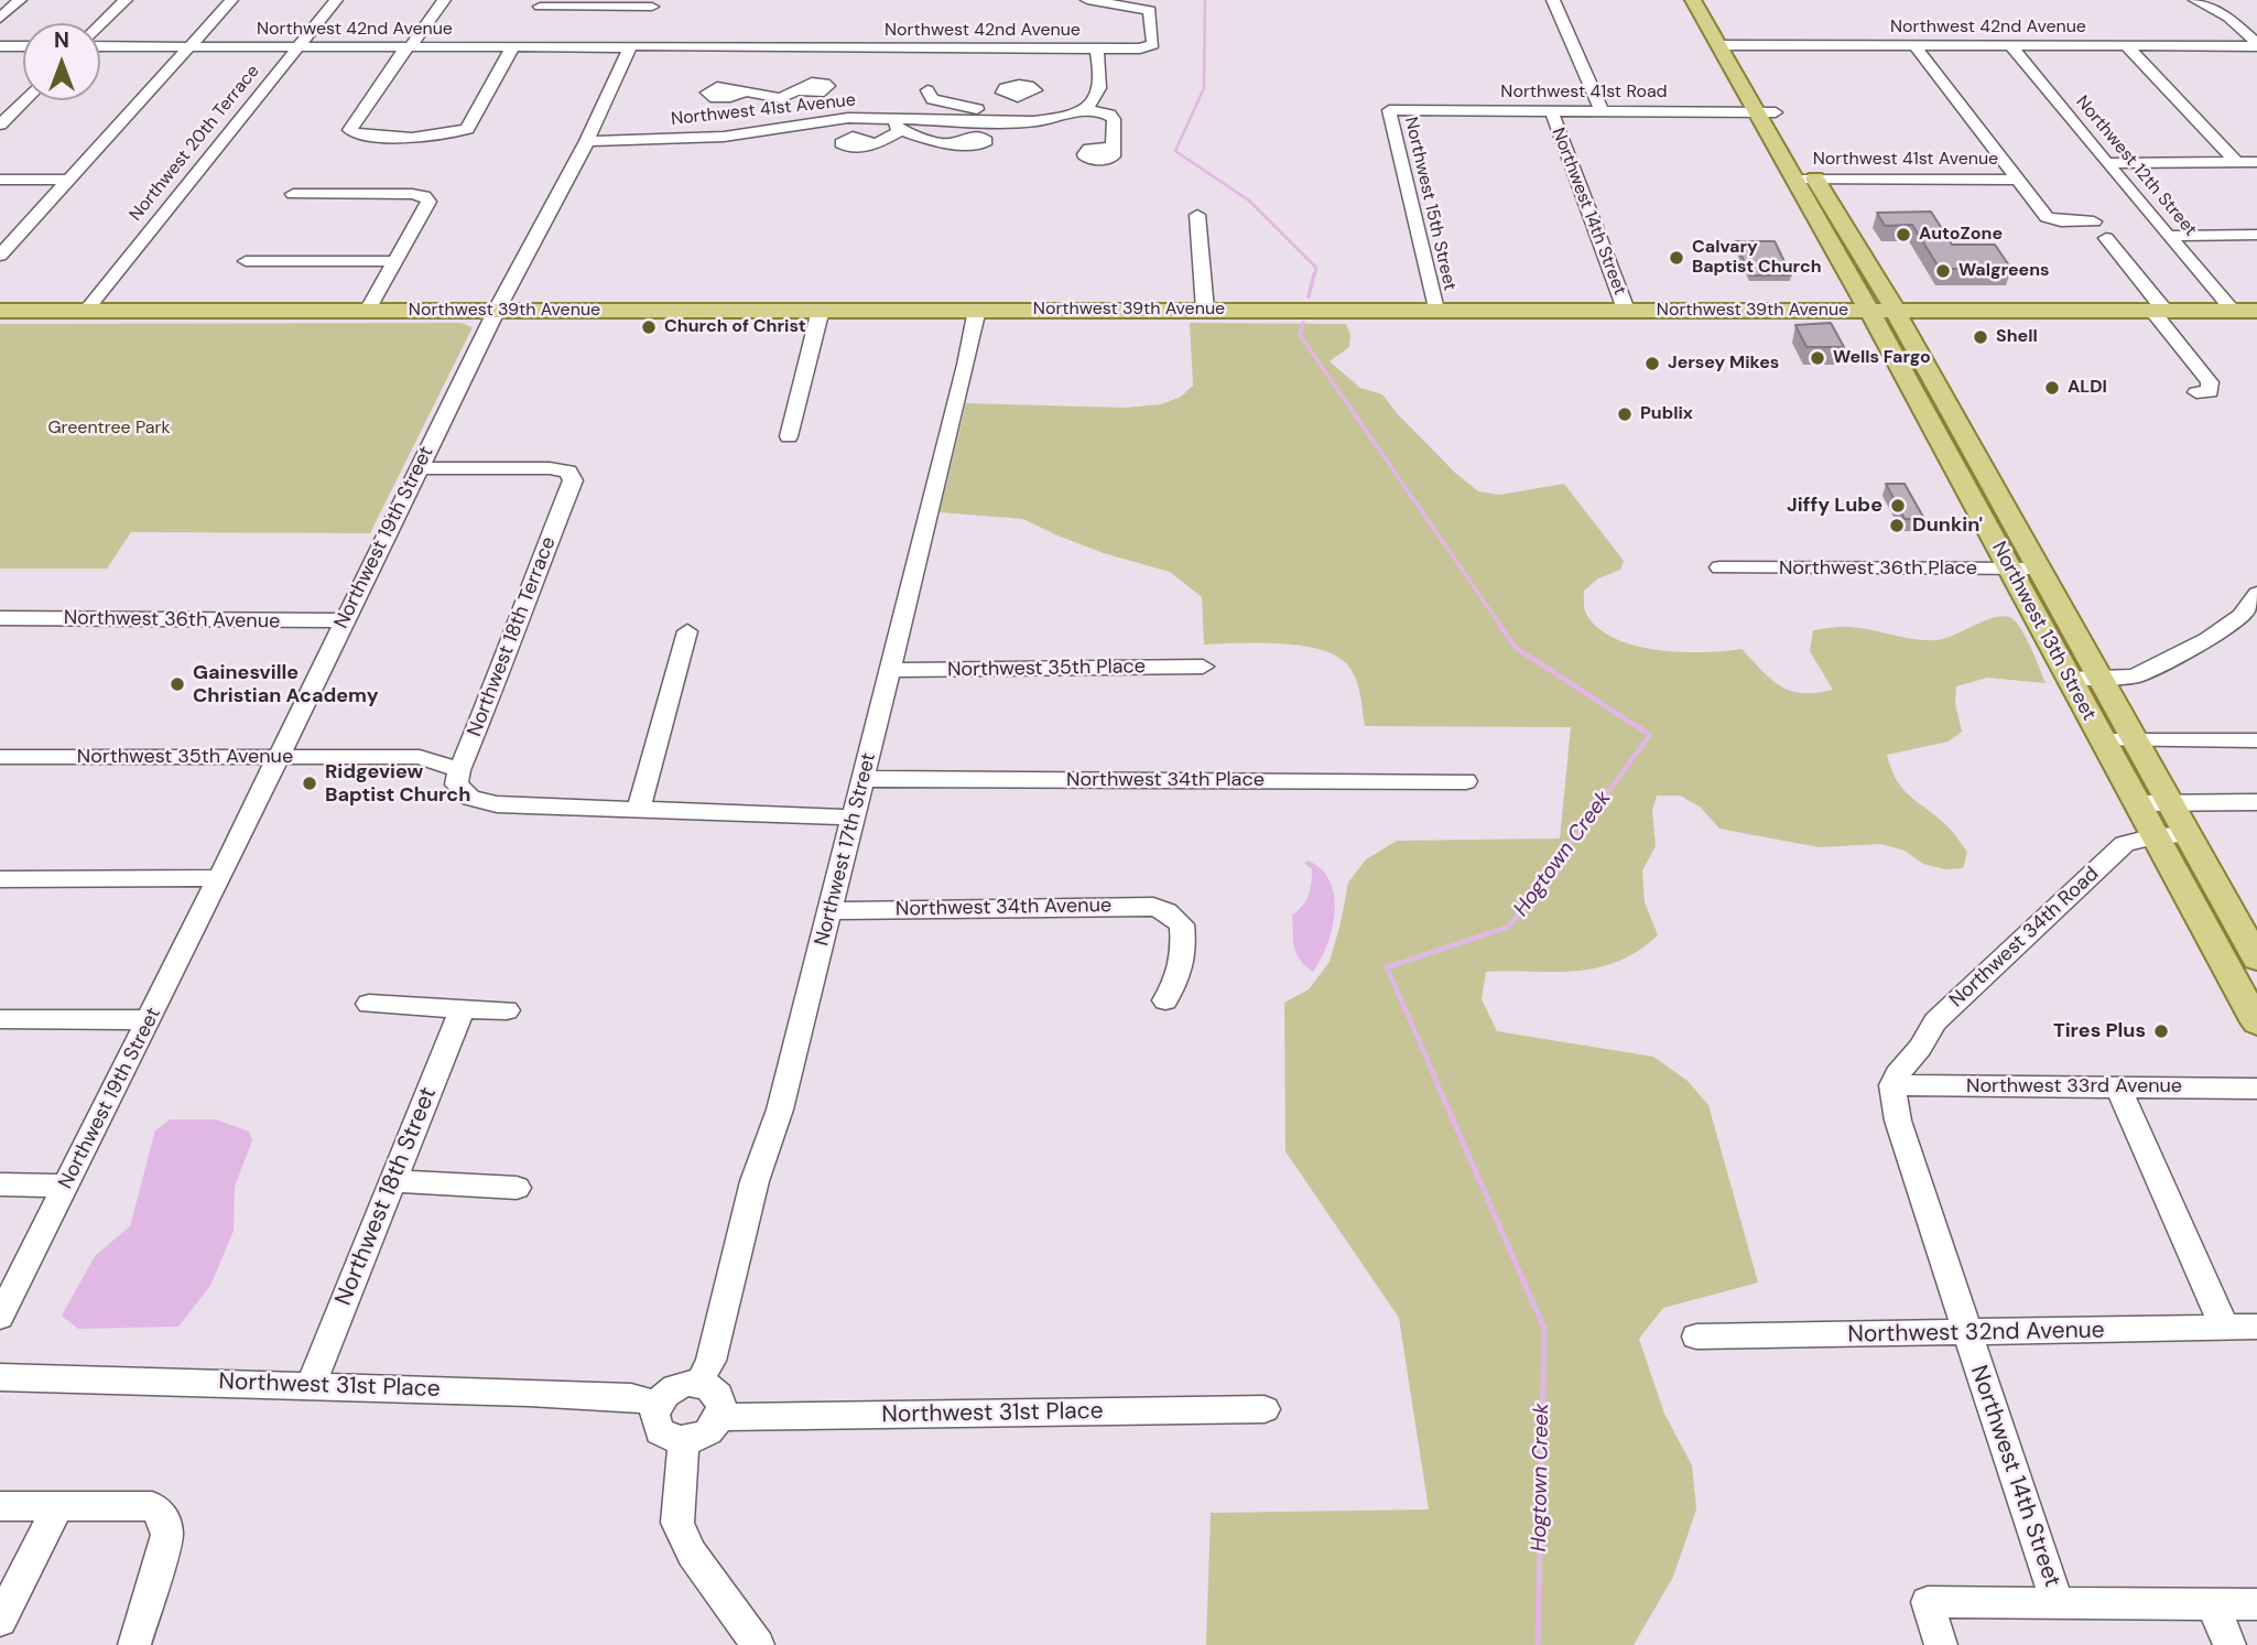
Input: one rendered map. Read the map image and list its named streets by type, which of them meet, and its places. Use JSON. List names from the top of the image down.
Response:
{
  "streets": {
    "main road": ["Northwest 39th Avenue", "Northwest 13th Street"],
    "street": [
      "Northwest 42nd Avenue",
      "Northwest 41st Road",
      "Northwest 41st Avenue",
      "Northwest 20th Terrace",
      "Northwest 12th Street",
      "Northwest 15th Street",
      "Northwest 14th Street",
      "Northwest 19th Street",
      "Northwest 36th Place",
      "Northwest 36th Avenue",
      "Northwest 18th Terrace",
      "Northwest 35th Place",
      "Northwest 35th Avenue",
      "Northwest 34th Place",
      "Northwest 17th Street",
      "Northwest 34th Avenue",
      "Northwest 34th Road",
      "Northwest 33rd Avenue",
      "Northwest 18th Street",
      "Northwest 32nd Avenue",
      "Northwest 31st Place"
    ]
  },
  "crossings": [
    ["Northwest 42nd Avenue", "Northwest 20th Terrace"],
    ["Northwest 42nd Avenue", "Northwest 12th Street"],
    ["Northwest 42nd Avenue", "Northwest 19th Street"],
    ["Northwest 42nd Avenue", "Northwest 13th Street"],
    ["Northwest 41st Road", "Northwest 15th Street"],
    ["Northwest 41st Road", "Northwest 14th Street"],
    ["Northwest 41st Road", "Northwest 13th Street"],
    ["Northwest 41st Avenue", "Northwest 19th Street"],
    ["Northwest 41st Avenue", "Northwest 13th Street"],
    ["Northwest 20th Terrace", "Northwest 39th Avenue"],
    ["Northwest 12th Street", "Northwest 39th Avenue"],
    ["Northwest 15th Street", "Northwest 39th Avenue"],
    ["Northwest 14th Street", "Northwest 39th Avenue"],
    ["Northwest 14th Street", "Northwest 34th Road"],
    ["Northwest 14th Street", "Northwest 33rd Avenue"],
    ["Northwest 14th Street", "Northwest 32nd Avenue"],
    ["Northwest 39th Avenue", "Northwest 19th Street"],
    ["Northwest 39th Avenue", "Northwest 13th Street"],
    ["Northwest 39th Avenue", "Northwest 17th Street"],
    ["Northwest 19th Street", "Northwest 36th Avenue"],
    ["Northwest 19th Street", "Northwest 18th Terrace"],
    ["Northwest 19th Street", "Northwest 35th Avenue"],
    ["Northwest 36th Place", "Northwest 13th Street"],
    ["Northwest 13th Street", "Northwest 34th Road"],
    ["Northwest 18th Terrace", "Northwest 35th Avenue"],
    ["Northwest 35th Place", "Northwest 17th Street"],
    ["Northwest 34th Place", "Northwest 17th Street"],
    ["Northwest 17th Street", "Northwest 34th Avenue"],
    ["Northwest 17th Street", "Northwest 31st Place"],
    ["Northwest 34th Road", "Northwest 33rd Avenue"],
    ["Northwest 18th Street", "Northwest 31st Place"]
  ],
  "water": ["Hogtown Creek"],
  "parks": ["Greentree Park"],
  "places": [
    "AutoZone",
    "Calvary Baptist Church",
    "Walgreens",
    "Church of Christ",
    "Shell",
    "Wells Fargo",
    "Jersey Mikes",
    "ALDI",
    "Publix",
    "Jiffy Lube",
    "Dunkin'",
    "Gainesville Christian Academy",
    "Ridgeview Baptist Church",
    "Tires Plus"
  ],
  "north": "top"
}
